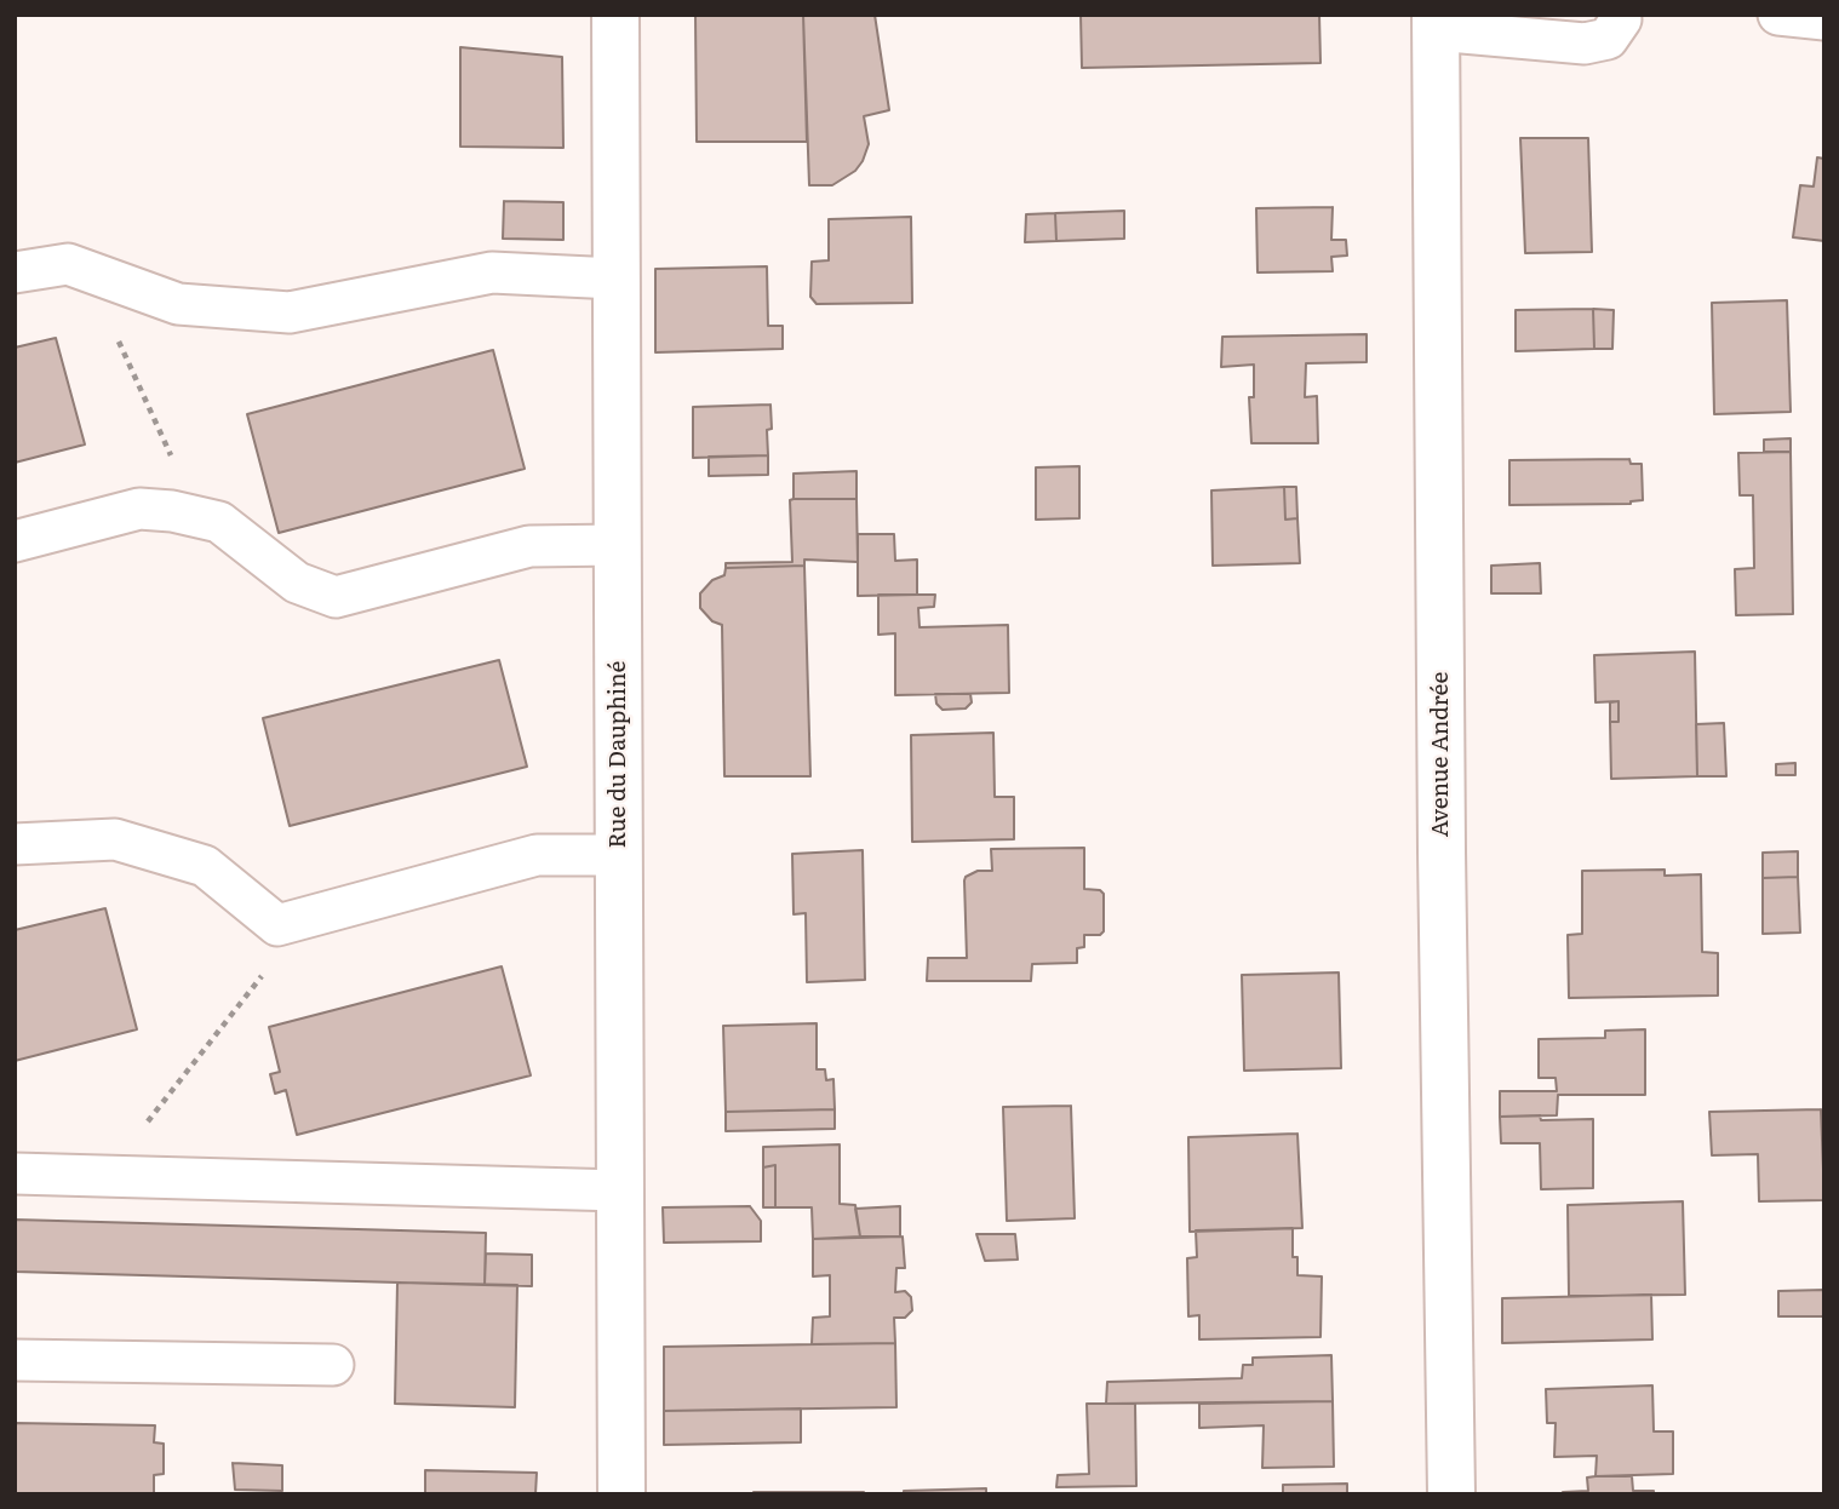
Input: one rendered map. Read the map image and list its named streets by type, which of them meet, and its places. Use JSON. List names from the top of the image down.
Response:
{
  "streets": {
    "street": ["Rue du Dauphiné", "Avenue Andrée"]
  }
}
